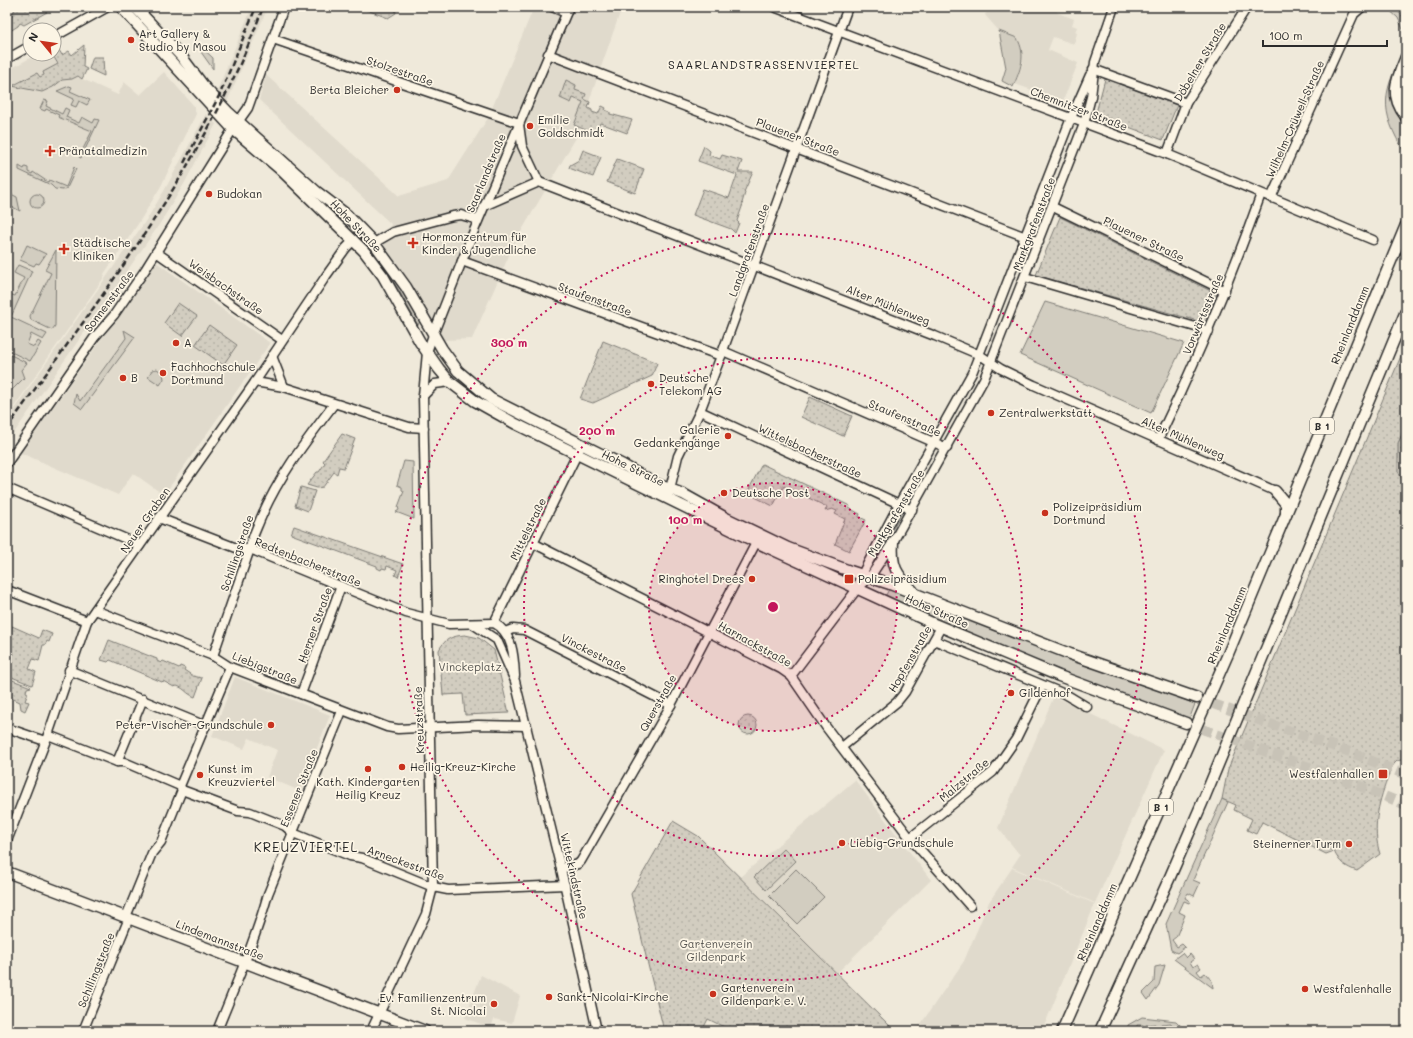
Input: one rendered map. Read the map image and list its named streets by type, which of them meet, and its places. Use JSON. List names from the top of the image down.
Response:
{
  "streets": {
    "main road": [
      "Hohe Straße",
      "Rheinlanddamm",
      "B 1",
      "Lindemannstraße"
    ],
    "street": [
      "Döbelner Straße",
      "Stolzestraße",
      "Chemnitzer Straße",
      "Wilhelm-Crüwell-Straße",
      "Plauener Straße",
      "Saarlandstraße",
      "Markgrafenstraße",
      "Landgrafenstraße",
      "Weisbachstraße",
      "Staufenstraße",
      "Sonnenstraße",
      "Alter Mühlenweg",
      "Vorwärtsstraße",
      "Wittelsbacherstraße",
      "Neuer Graben",
      "Mittelstraße",
      "Schillingstraße",
      "Redtenbacherstraße",
      "Herner Straße",
      "Harnackstraße",
      "Vinckestraße",
      "Hopfenstraße",
      "Liebigstraße",
      "Querstraße",
      "Kreuzstraße",
      "Malzstraße",
      "Essener Straße",
      "Arneckestraße",
      "Wittekindstraße"
    ]
  },
  "crossings": [
    ["Döbelner Straße", "Chemnitzer Straße"],
    ["Stolzestraße", "Saarlandstraße"],
    ["Stolzestraße", "Sonnenstraße"],
    ["Chemnitzer Straße", "Wilhelm-Crüwell-Straße"],
    ["Chemnitzer Straße", "Markgrafenstraße"],
    ["Chemnitzer Straße", "Landgrafenstraße"],
    ["Chemnitzer Straße", "Vorwärtsstraße"],
    ["Plauener Straße", "Saarlandstraße"],
    ["Plauener Straße", "Markgrafenstraße"],
    ["Plauener Straße", "Landgrafenstraße"],
    ["Plauener Straße", "Vorwärtsstraße"],
    ["Saarlandstraße", "Hohe Straße"],
    ["Saarlandstraße", "Staufenstraße"],
    ["Saarlandstraße", "Alter Mühlenweg"],
    ["Saarlandstraße", "Kreuzstraße"],
    ["Markgrafenstraße", "Hohe Straße"],
    ["Markgrafenstraße", "Staufenstraße"],
    ["Markgrafenstraße", "Alter Mühlenweg"],
    ["Markgrafenstraße", "Wittelsbacherstraße"],
    ["Markgrafenstraße", "Harnackstraße"],
    ["Hohe Straße", "Landgrafenstraße"],
    ["Hohe Straße", "Sonnenstraße"],
    ["Hohe Straße", "Neuer Graben"],
    ["Hohe Straße", "Mittelstraße"],
    ["Hohe Straße", "Hopfenstraße"],
    ["Hohe Straße", "Querstraße"],
    ["Hohe Straße", "Kreuzstraße"],
    ["Landgrafenstraße", "Staufenstraße"],
    ["Landgrafenstraße", "Alter Mühlenweg"],
    ["Landgrafenstraße", "Wittelsbacherstraße"],
    ["Weisbachstraße", "Sonnenstraße"],
    ["Weisbachstraße", "Neuer Graben"],
    ["Alter Mühlenweg", "Vorwärtsstraße"],
    ["Neuer Graben", "Redtenbacherstraße"],
    ["Neuer Graben", "Liebigstraße"],
    ["Neuer Graben", "Arneckestraße"],
    ["Mittelstraße", "Harnackstraße"],
    ["Schillingstraße", "Redtenbacherstraße"],
    ["Schillingstraße", "Liebigstraße"],
    ["Schillingstraße", "Arneckestraße"],
    ["Schillingstraße", "Lindemannstraße"],
    ["Redtenbacherstraße", "Herner Straße"],
    ["Redtenbacherstraße", "Kreuzstraße"],
    ["Herner Straße", "Liebigstraße"],
    ["Harnackstraße", "Hopfenstraße"],
    ["Harnackstraße", "Querstraße"],
    ["Harnackstraße", "Malzstraße"],
    ["Vinckestraße", "Querstraße"],
    ["Liebigstraße", "Kreuzstraße"],
    ["Liebigstraße", "Essener Straße"],
    ["Querstraße", "Wittekindstraße"],
    ["Kreuzstraße", "Arneckestraße"],
    ["Kreuzstraße", "Lindemannstraße"],
    ["Essener Straße", "Arneckestraße"],
    ["Essener Straße", "Lindemannstraße"],
    ["Arneckestraße", "Wittekindstraße"]
  ],
  "districts": ["SAARLANDSTRASSENVIERTEL", "KREUZVIERTEL"],
  "parks": ["Vinckeplatz", "Gartenverein Gildenpark"],
  "places": {
    "other": [
      "Art Gallery & Studio by Masou",
      "Berta Bleicher",
      "Emilie Goldschmidt",
      "Budokan",
      "A",
      "Fachhochschule Dortmund",
      "B",
      "Deutsche Telekom AG",
      "Zentralwerkstatt",
      "Galerie Gedankengänge",
      "Deutsche Post",
      "Polizeipräsidium Dortmund",
      "Ringhotel Drees",
      "Gildenhof",
      "Peter-Vischer-Grundschule",
      "Heilig-Kreuz-Kirche",
      "Kath. Kindergarten Heilig Kreuz",
      "Kunst im Kreuzviertel",
      "Liebig-Grundschule",
      "Steinerner Turm",
      "Westfalenhalle",
      "Gartenverein Gildenpark e. V.",
      "Sankt-Nicolai-Kirche",
      "Ev. Familienzentrum St. Nicolai"
    ],
    "health": ["Pränatalmedizin", "Hormonzentrum für Kinder & Jugendliche", "Städtische Kliniken"],
    "transit": ["Polizeipräsidium", "Westfalenhallen"]
  },
  "scale_bar": "100 m",
  "north": "top left",
  "rings": ["300 m", "200 m", "100 m"]
}
